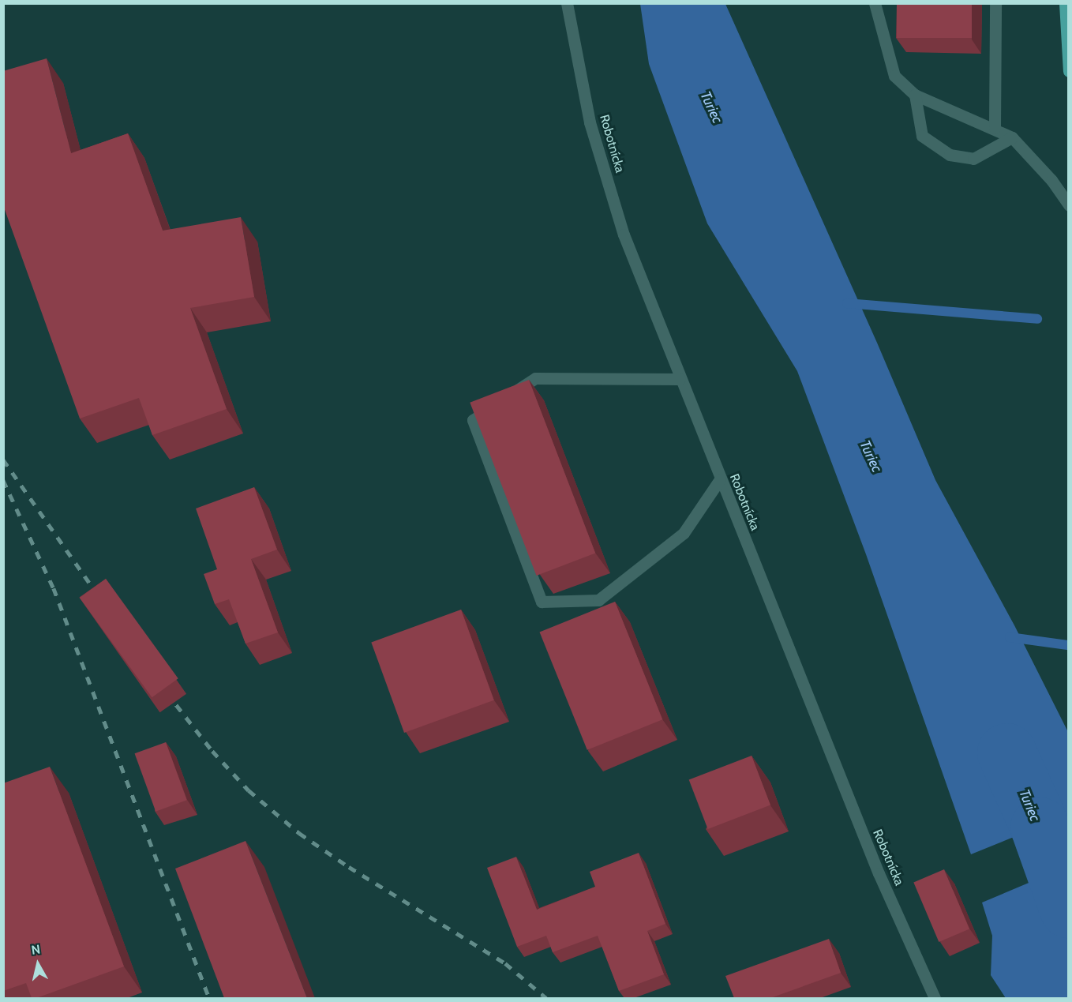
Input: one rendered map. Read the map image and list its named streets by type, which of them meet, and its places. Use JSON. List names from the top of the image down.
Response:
{
  "streets": {
    "street": ["Robotnícka"]
  },
  "water": ["Turiec"],
  "north": "top"
}
